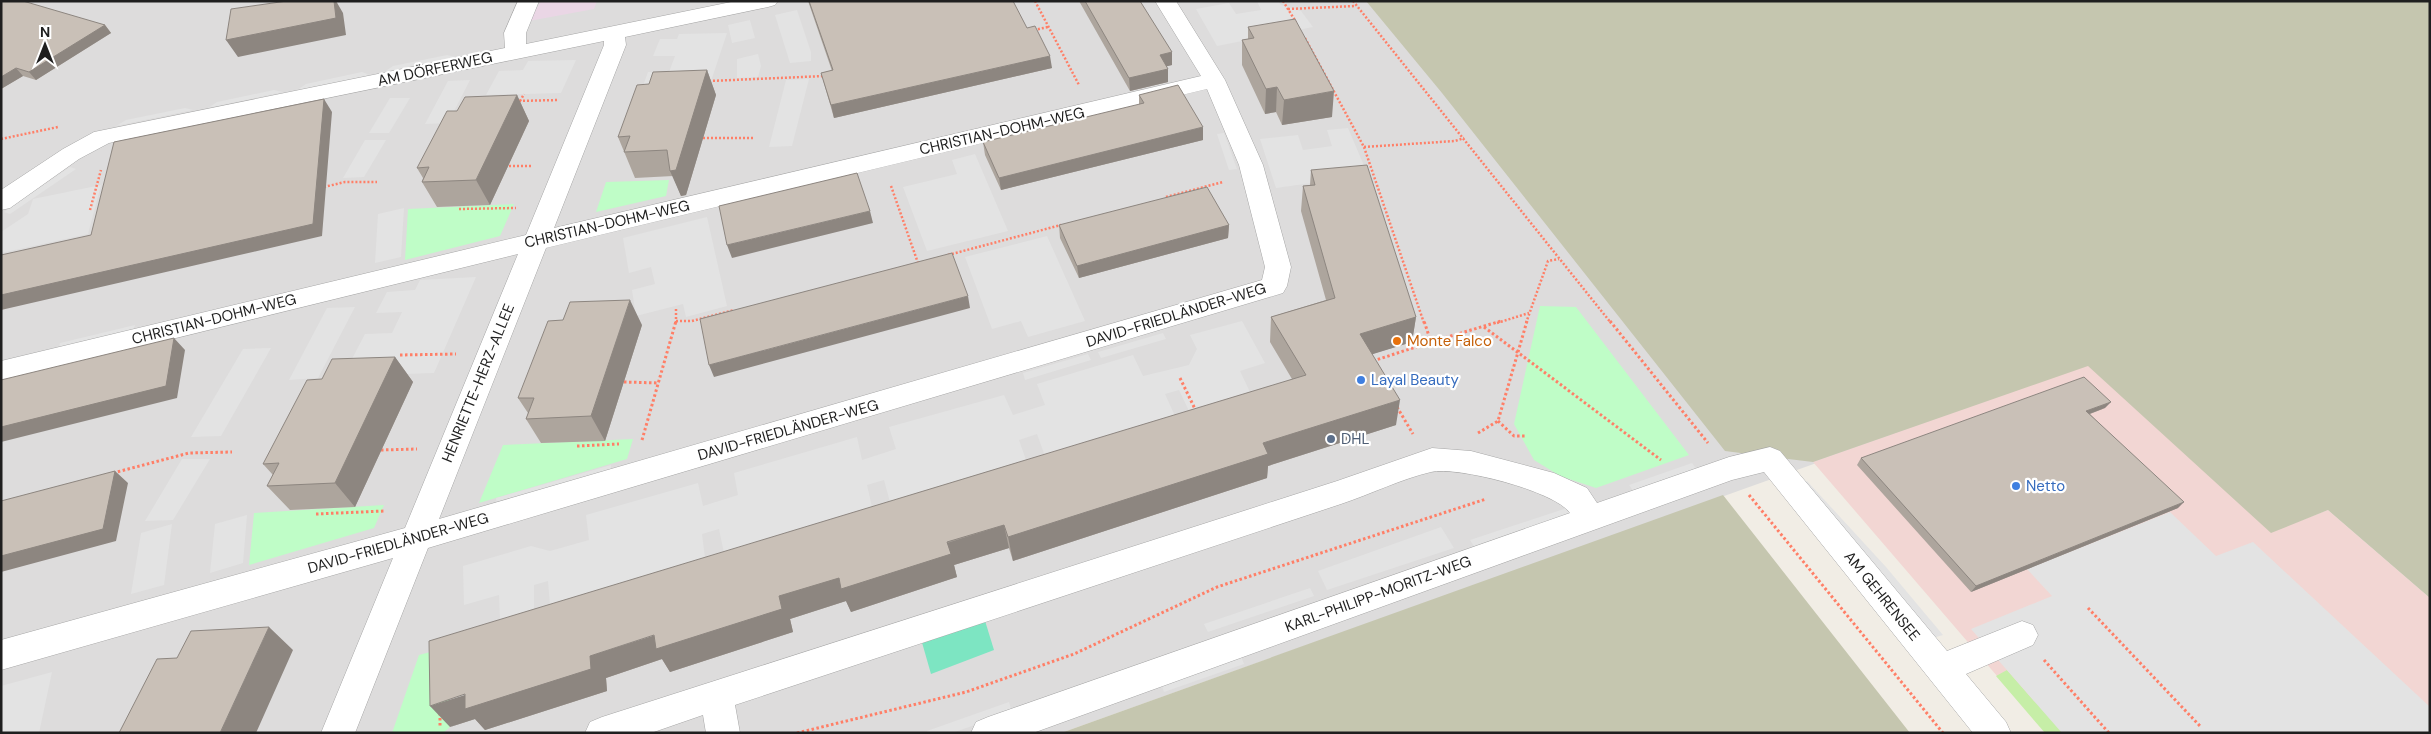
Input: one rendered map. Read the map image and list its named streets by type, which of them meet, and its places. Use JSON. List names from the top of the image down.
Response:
{
  "streets": {
    "street": [
      "AM DÖRFERWEG",
      "CHRISTIAN-DOHM-WEG",
      "DAVID-FRIEDLÄNDER-WEG",
      "HENRIETTE-HERZ-ALLEE",
      "KARL-PHILIPP-MORITZ-WEG",
      "AM GEHRENSEE"
    ]
  },
  "crossings": [
    ["AM DÖRFERWEG", "HENRIETTE-HERZ-ALLEE"],
    ["CHRISTIAN-DOHM-WEG", "DAVID-FRIEDLÄNDER-WEG"],
    ["CHRISTIAN-DOHM-WEG", "HENRIETTE-HERZ-ALLEE"],
    ["DAVID-FRIEDLÄNDER-WEG", "HENRIETTE-HERZ-ALLEE"],
    ["KARL-PHILIPP-MORITZ-WEG", "AM GEHRENSEE"]
  ],
  "places": [
    "Monte Falco",
    "Layal Beauty",
    "DHL",
    "Netto"
  ],
  "north": "top"
}
